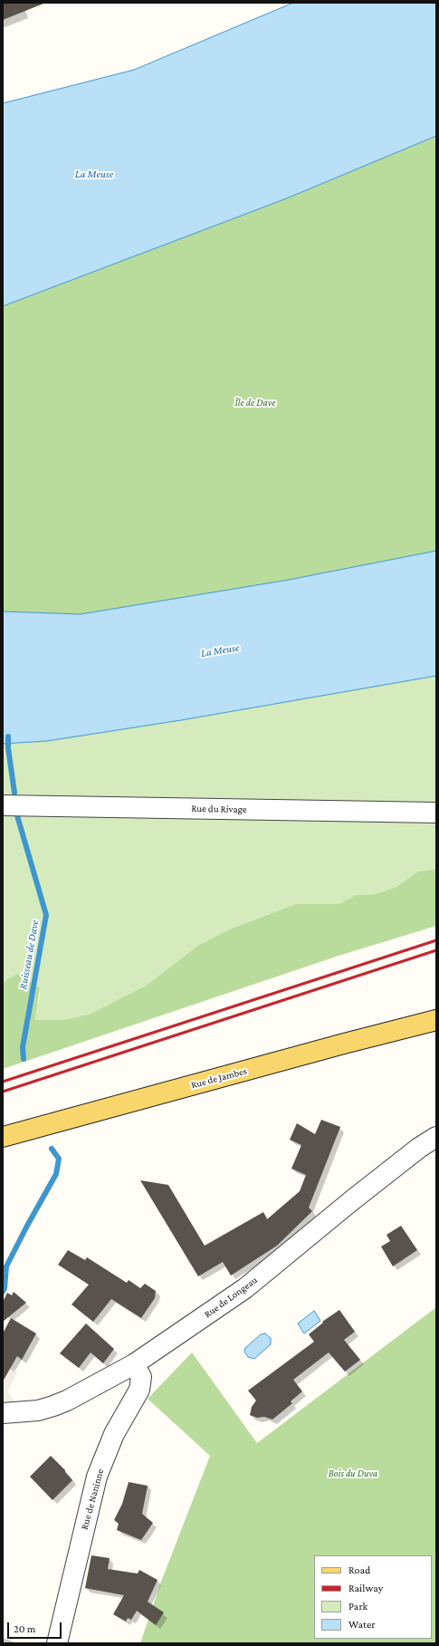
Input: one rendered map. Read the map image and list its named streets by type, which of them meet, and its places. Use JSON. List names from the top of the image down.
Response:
{
  "streets": {
    "main road": ["Rue de Jambes"],
    "street": ["Rue du Rivage", "Rue de Longeau", "Rue de Naninne"]
  },
  "crossings": [
    ["Rue de Longeau", "Rue de Naninne"]
  ],
  "water": ["La Meuse", "Ruisseau de Dave"],
  "parks": ["Île de Dave", "Bois du Duva"],
  "legend": [
    "Road",
    "Railway",
    "Park",
    "Water"
  ],
  "scale_bar": "20 m"
}
